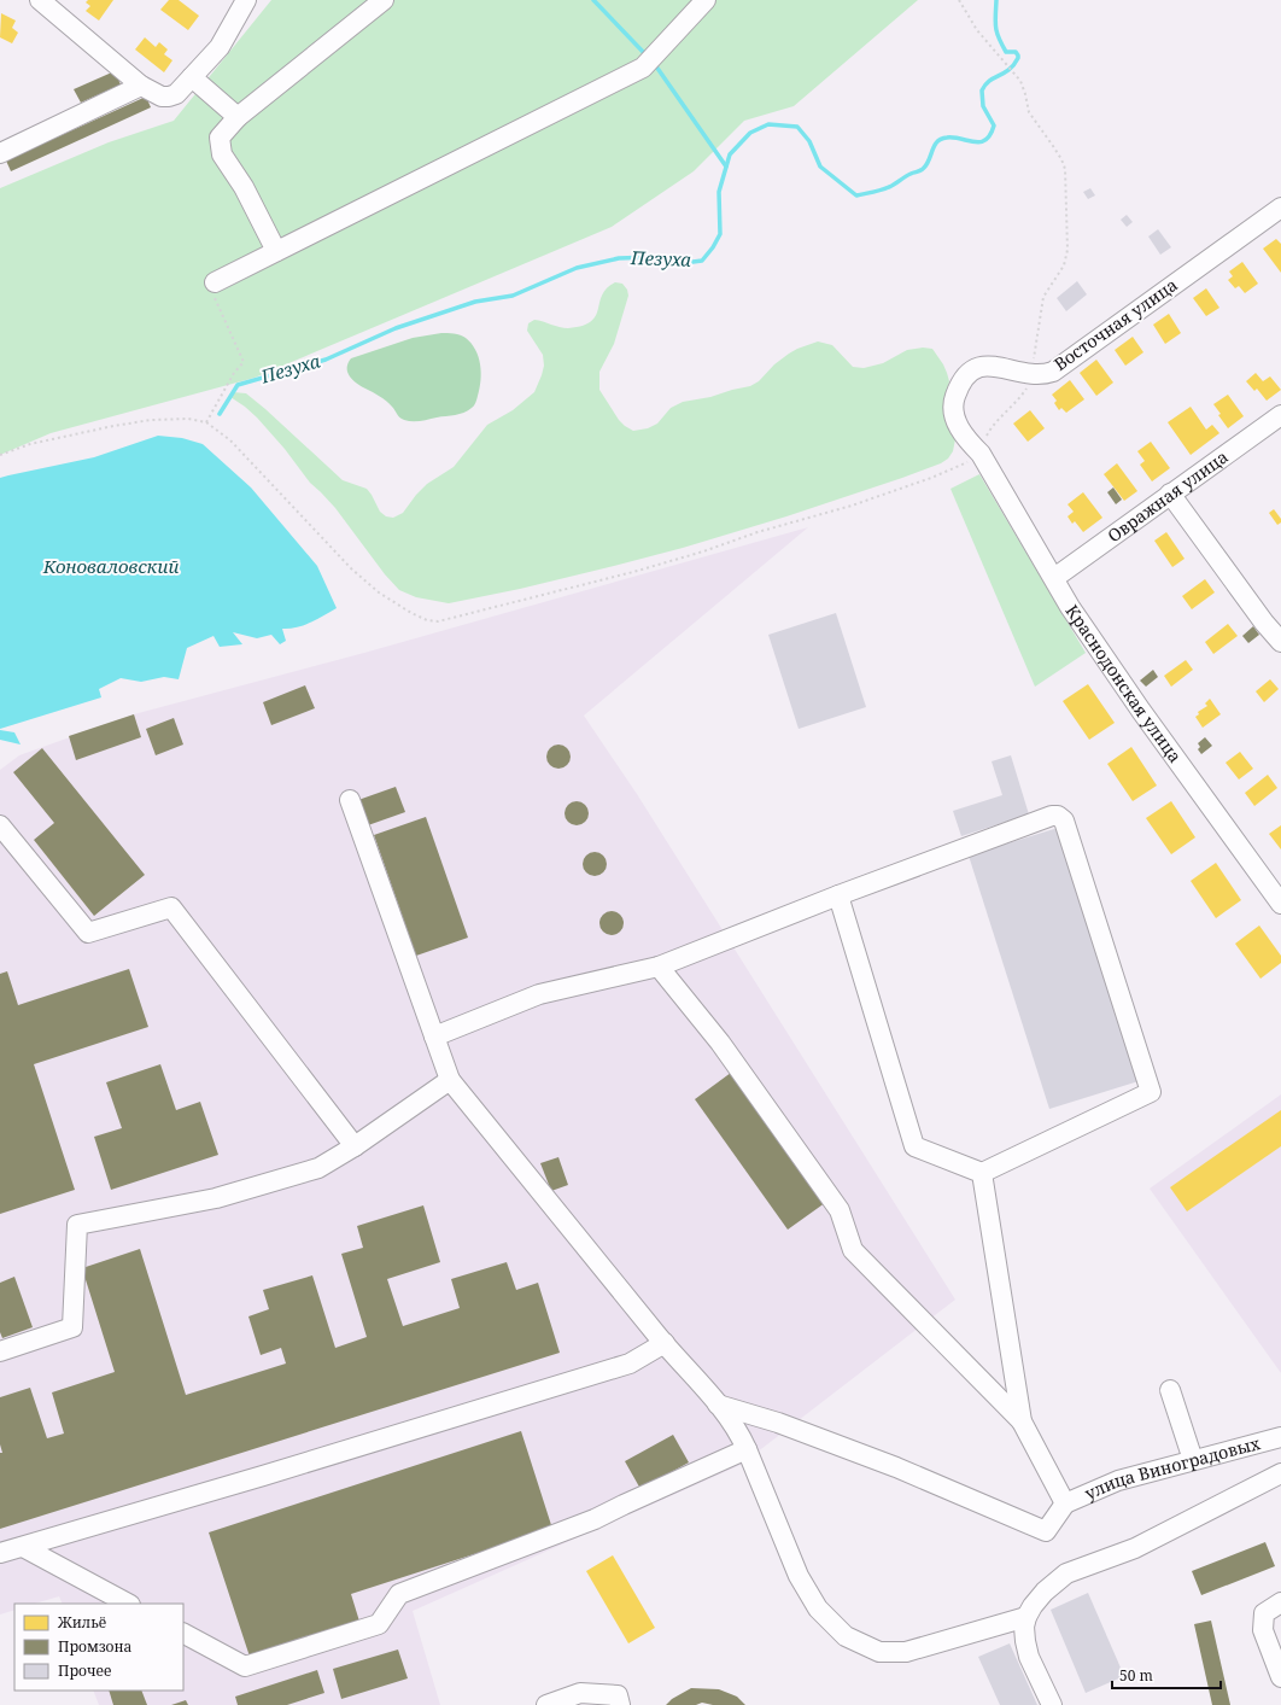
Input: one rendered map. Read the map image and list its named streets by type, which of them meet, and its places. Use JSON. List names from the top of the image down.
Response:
{
  "streets": {
    "street": [
      "Восточная улица",
      "Овражная улица",
      "Краснодонская улица",
      "улица Виноградовых"
    ]
  },
  "crossings": [
    ["Восточная улица", "Краснодонская улица"],
    ["Овражная улица", "Краснодонская улица"]
  ],
  "water": ["Пезуха", "Коноваловский"],
  "legend": ["Жильё", "Промзона", "Прочее"],
  "scale_bar": "50 m"
}
